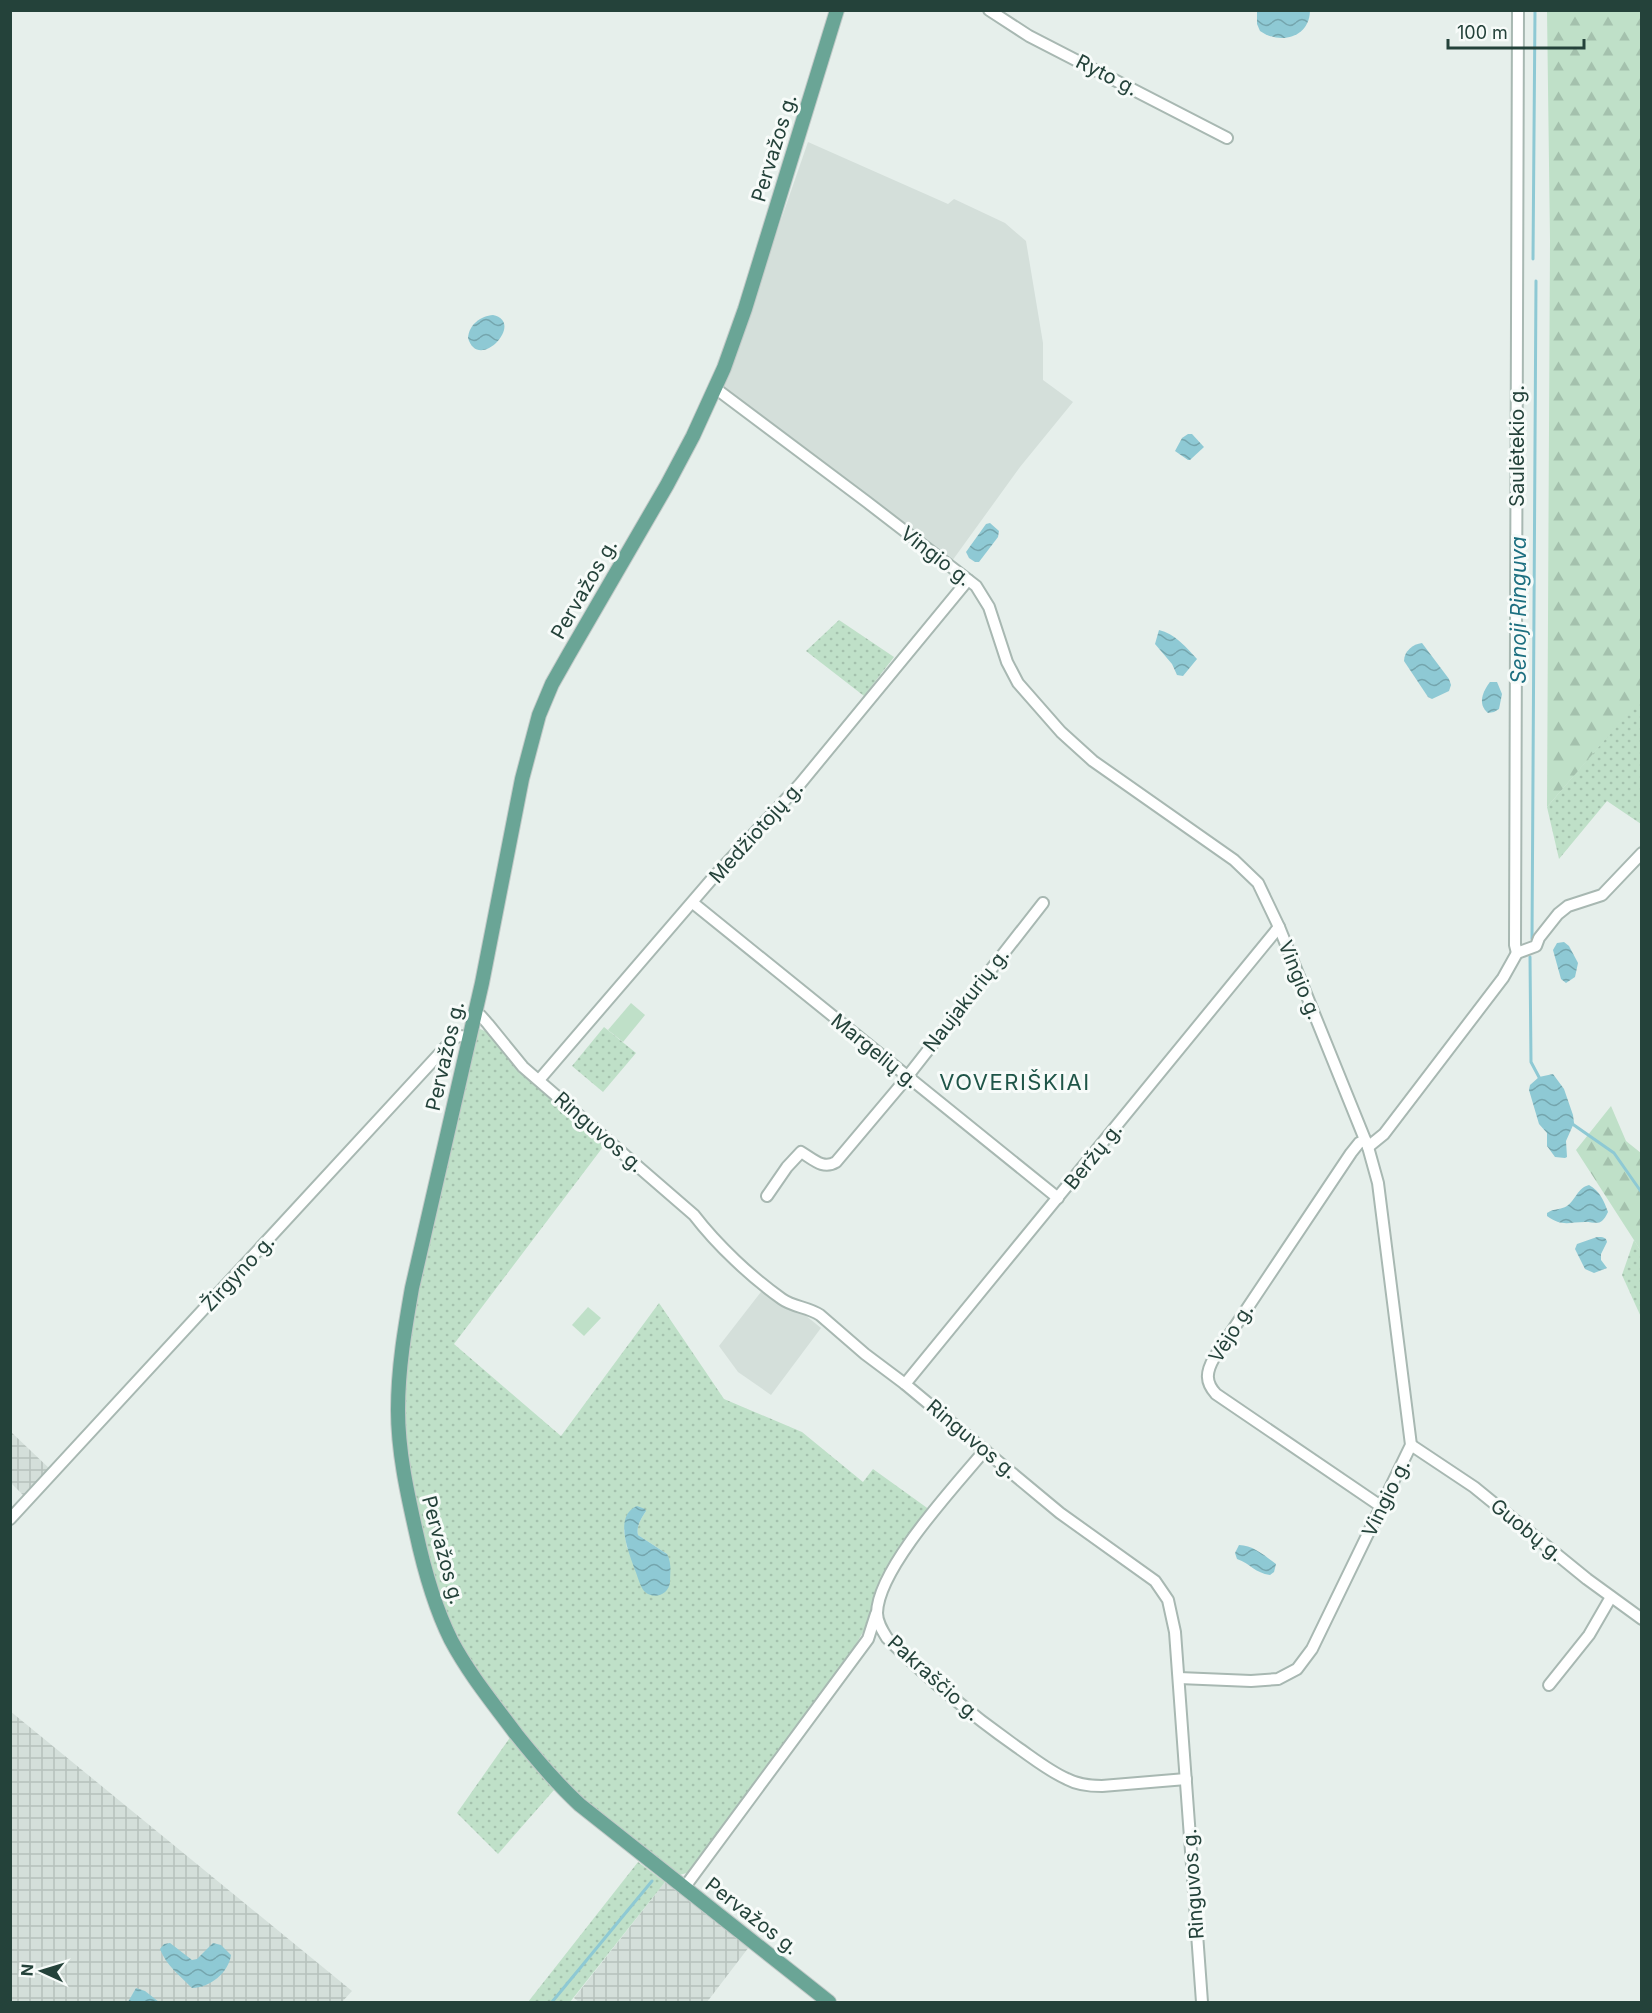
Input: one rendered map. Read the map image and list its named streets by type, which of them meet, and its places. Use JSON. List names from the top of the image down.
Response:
{
  "streets": {
    "main road": ["Pervažos g."],
    "street": [
      "Ryto g.",
      "Saulėtekio g.",
      "Vingio g.",
      "Medžiotojų g.",
      "Naujakurių g.",
      "Margelių g.",
      "Ringuvos g.",
      "Beržų g.",
      "Žirgyno g.",
      "Vėjo g.",
      "Guobų g.",
      "Pakraščio g."
    ]
  },
  "crossings": [
    ["Pervažos g.", "Vingio g."],
    ["Pervažos g.", "Ringuvos g."],
    ["Pervažos g.", "Žirgyno g."],
    ["Vingio g.", "Medžiotojų g."],
    ["Vingio g.", "Ringuvos g."],
    ["Vingio g.", "Beržų g."],
    ["Vingio g.", "Vėjo g."],
    ["Vingio g.", "Guobų g."],
    ["Medžiotojų g.", "Margelių g."],
    ["Medžiotojų g.", "Ringuvos g."],
    ["Naujakurių g.", "Margelių g."],
    ["Margelių g.", "Beržų g."],
    ["Ringuvos g.", "Beržų g."],
    ["Ringuvos g.", "Pakraščio g."]
  ],
  "districts": ["VOVERIŠKIAI"],
  "water": ["Senoji Ringuva"],
  "scale_bar": "100 m",
  "north": "left"
}
